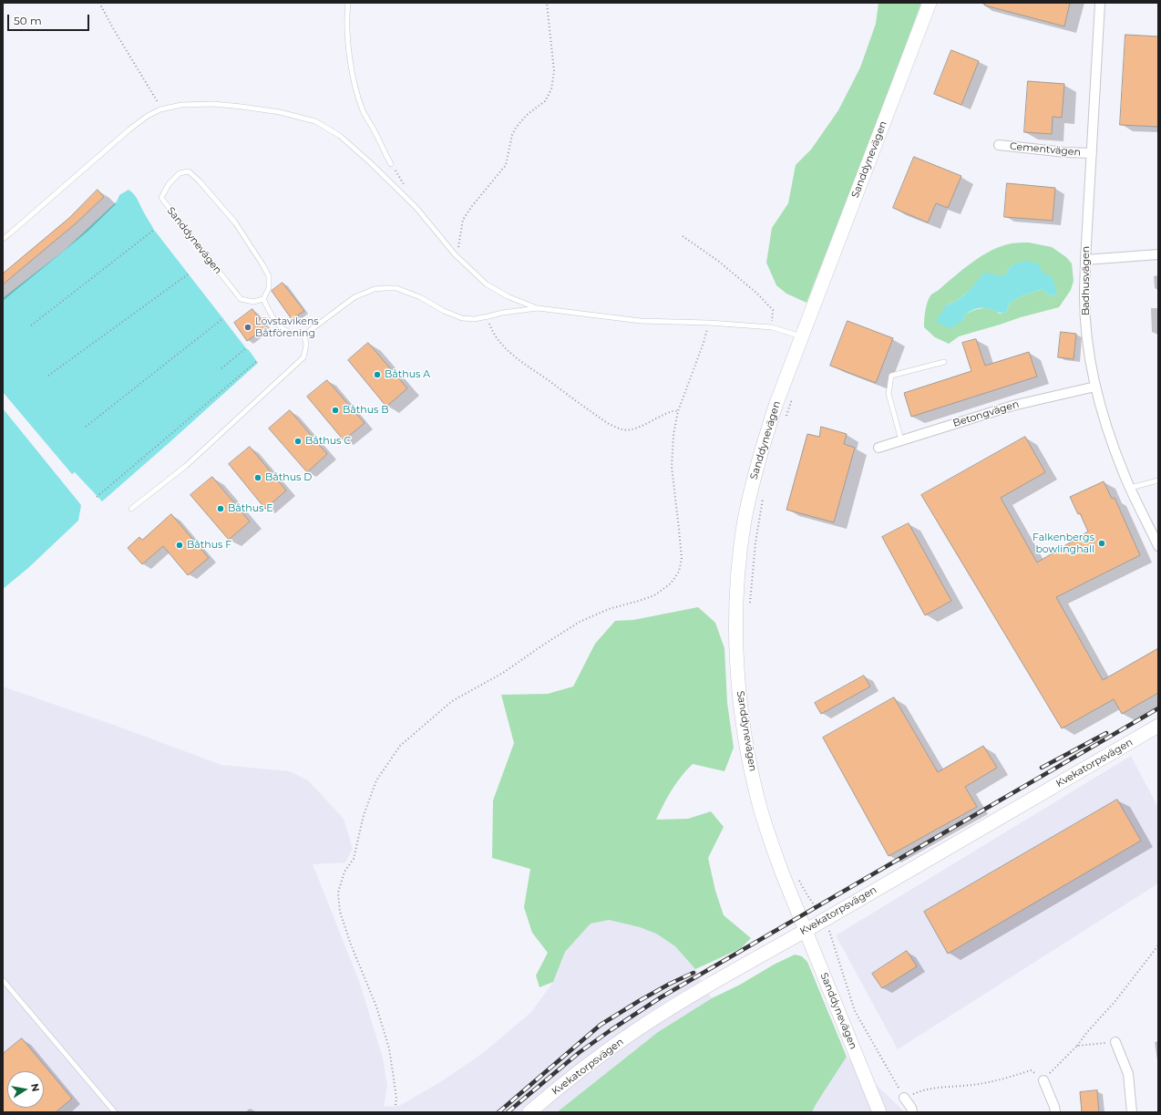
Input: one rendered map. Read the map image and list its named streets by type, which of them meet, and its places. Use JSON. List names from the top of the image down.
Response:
{
  "streets": {
    "street": [
      "Cementvägen",
      "Sanddynevägen",
      "Badhusvägen",
      "Betongvägen",
      "Kvekatorpsvägen"
    ]
  },
  "crossings": [
    ["Cementvägen", "Badhusvägen"],
    ["Sanddynevägen", "Kvekatorpsvägen"],
    ["Badhusvägen", "Betongvägen"]
  ],
  "places": [
    "Lövstavikens Båtförening",
    "Båthus A",
    "Båthus B",
    "Båthus C",
    "Båthus D",
    "Båthus E",
    "Falkenbergs bowlinghall",
    "Båthus F"
  ],
  "scale_bar": "50 m",
  "north": "right"
}
